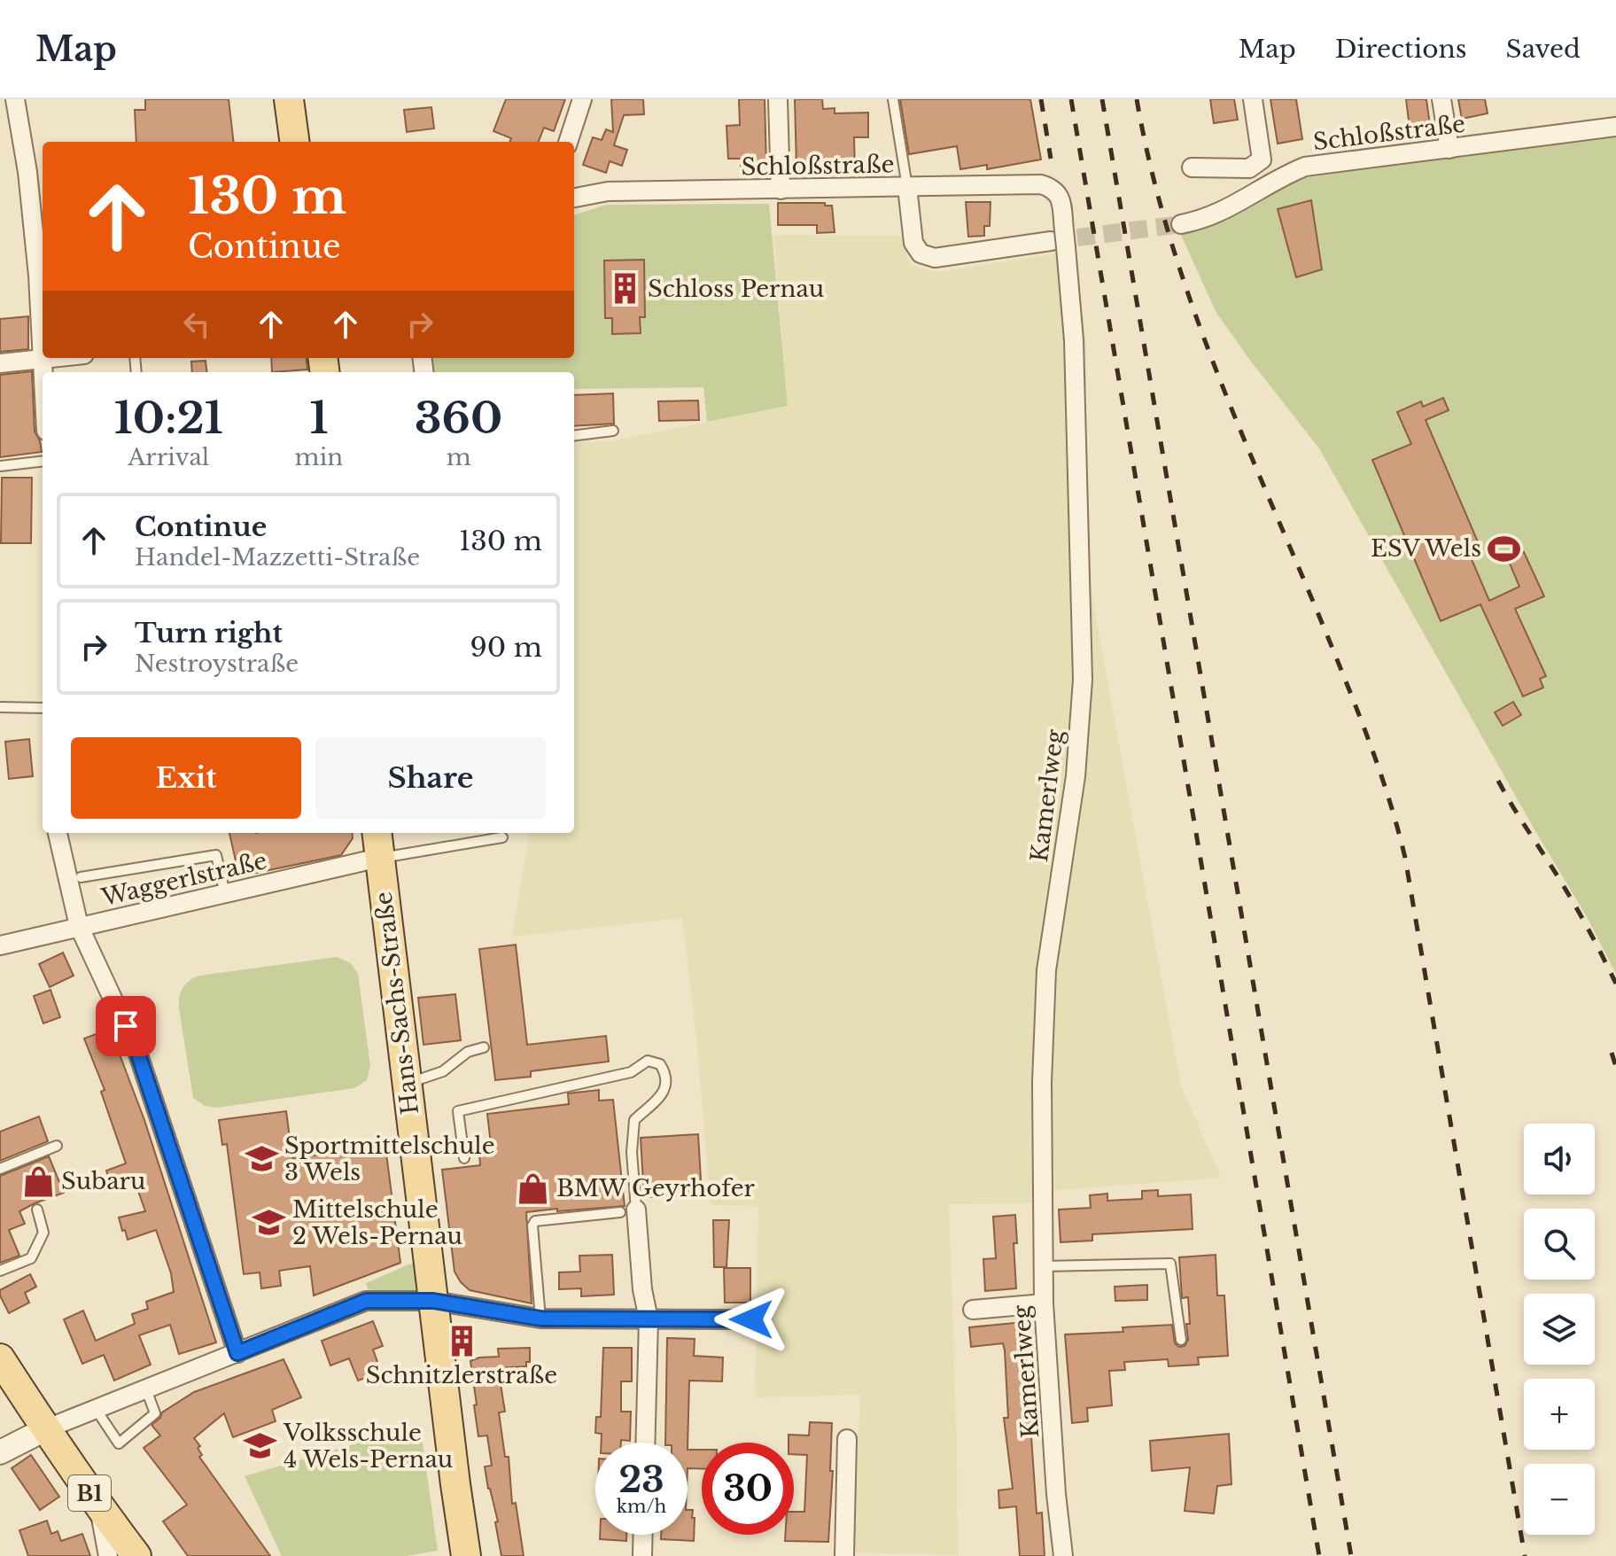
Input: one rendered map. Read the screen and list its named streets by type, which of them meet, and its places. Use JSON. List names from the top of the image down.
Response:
{
  "streets": {
    "main road": ["Hans-Sachs-Straße", "B1"],
    "street": ["Schloßstraße", "Kamerlweg", "Waggerlstraße"]
  },
  "crossings": [
    ["Schloßstraße", "Kamerlweg"],
    ["Waggerlstraße", "Hans-Sachs-Straße"]
  ],
  "places": {
    "building": ["Schloss Pernau", "Schnitzlerstraße"],
    "sports": ["ESV Wels"],
    "school or university": ["Sportmittelschule 3 Wels", "Mittelschule 2 Wels-Pernau", "Volksschule 4 Wels-Pernau"],
    "shop": ["Subaru", "BMW Geyrhofer"]
  },
  "page": {
    "header": "Map",
    "nav": ["Map", "Directions", "Saved"],
    "turn": ["130 m", "Continue"],
    "eta": [
      "10:21",
      "Arrival",
      "1",
      "min",
      "360",
      "m"
    ],
    "list": [
      {
        "name": "Continue",
        "note": "Handel-Mazzetti-Straße",
        "value": "130 m"
      },
      {
        "name": "Turn right",
        "note": "Nestroystraße",
        "value": "90 m"
      }
    ],
    "buttons": ["Exit", "Share"],
    "map_buttons": ["+", "−"],
    "speed": "23 km/h",
    "limit": "30"
  }
}
